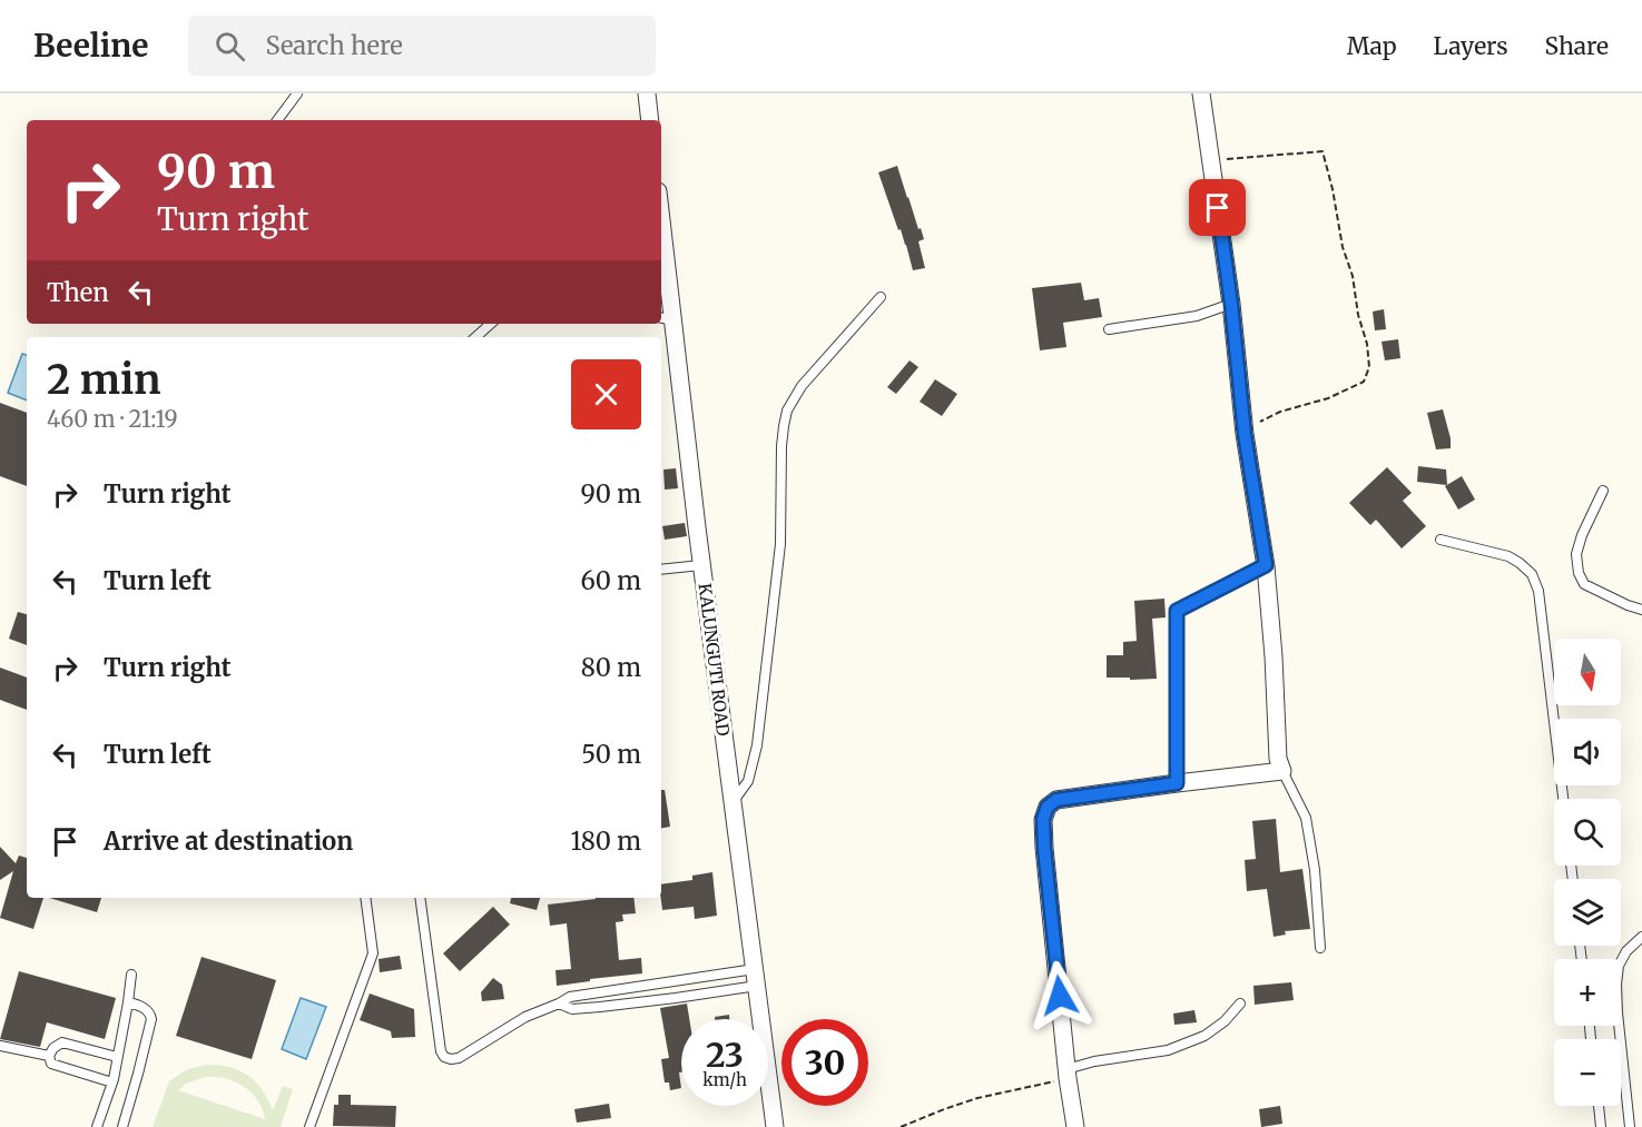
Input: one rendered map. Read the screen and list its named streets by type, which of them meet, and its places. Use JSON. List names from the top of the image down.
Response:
{
  "streets": {
    "street": ["KALUNGUTI ROAD"]
  },
  "north": "bottom",
  "page": {
    "header": "Beeline",
    "search": "Search here",
    "nav": ["Map", "Layers", "Share"],
    "turn": ["90 m", "Turn right"],
    "then": "Then",
    "heading": ["2 min", "460 m · 21:19"],
    "list": [
      {
        "name": "Turn right",
        "value": "90 m"
      },
      {
        "name": "Turn left",
        "value": "60 m"
      },
      {
        "name": "Turn right",
        "value": "80 m"
      },
      {
        "name": "Turn left",
        "value": "50 m"
      },
      {
        "name": "Arrive at destination",
        "value": "180 m"
      }
    ],
    "map_buttons": ["+", "−"],
    "speed": "23 km/h",
    "limit": "30"
  }
}
